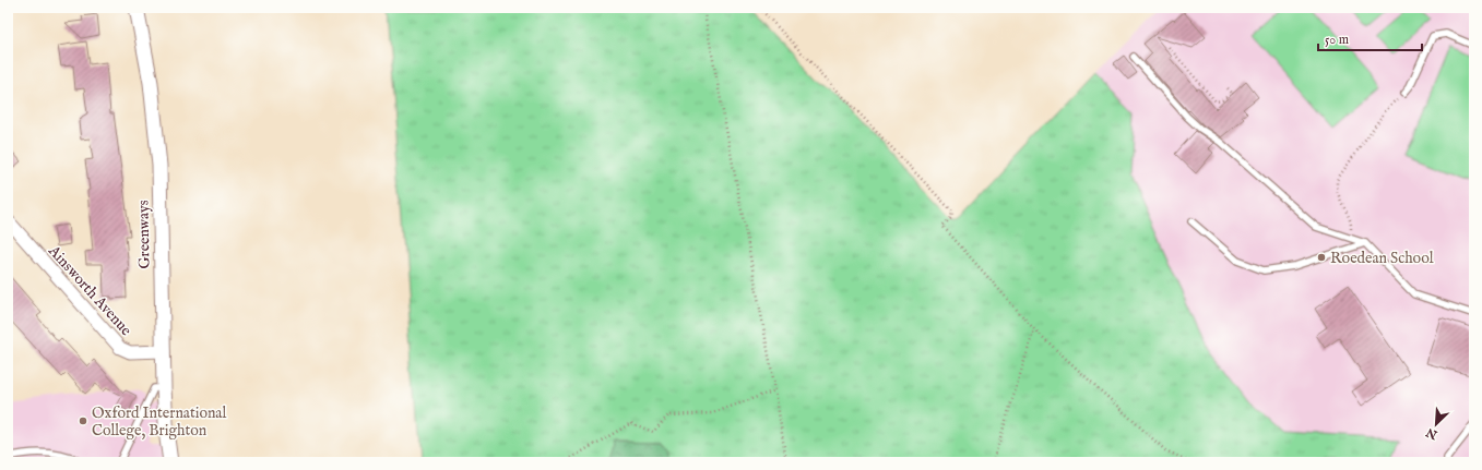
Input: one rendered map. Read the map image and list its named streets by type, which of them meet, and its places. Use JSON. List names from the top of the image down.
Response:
{
  "streets": {
    "street": ["Greenways", "Ainsworth Avenue"]
  },
  "crossings": [
    ["Greenways", "Ainsworth Avenue"]
  ],
  "places": ["Roedean School", "Oxford International College, Brighton"],
  "scale_bar": "50 m",
  "north": "bottom left"
}
